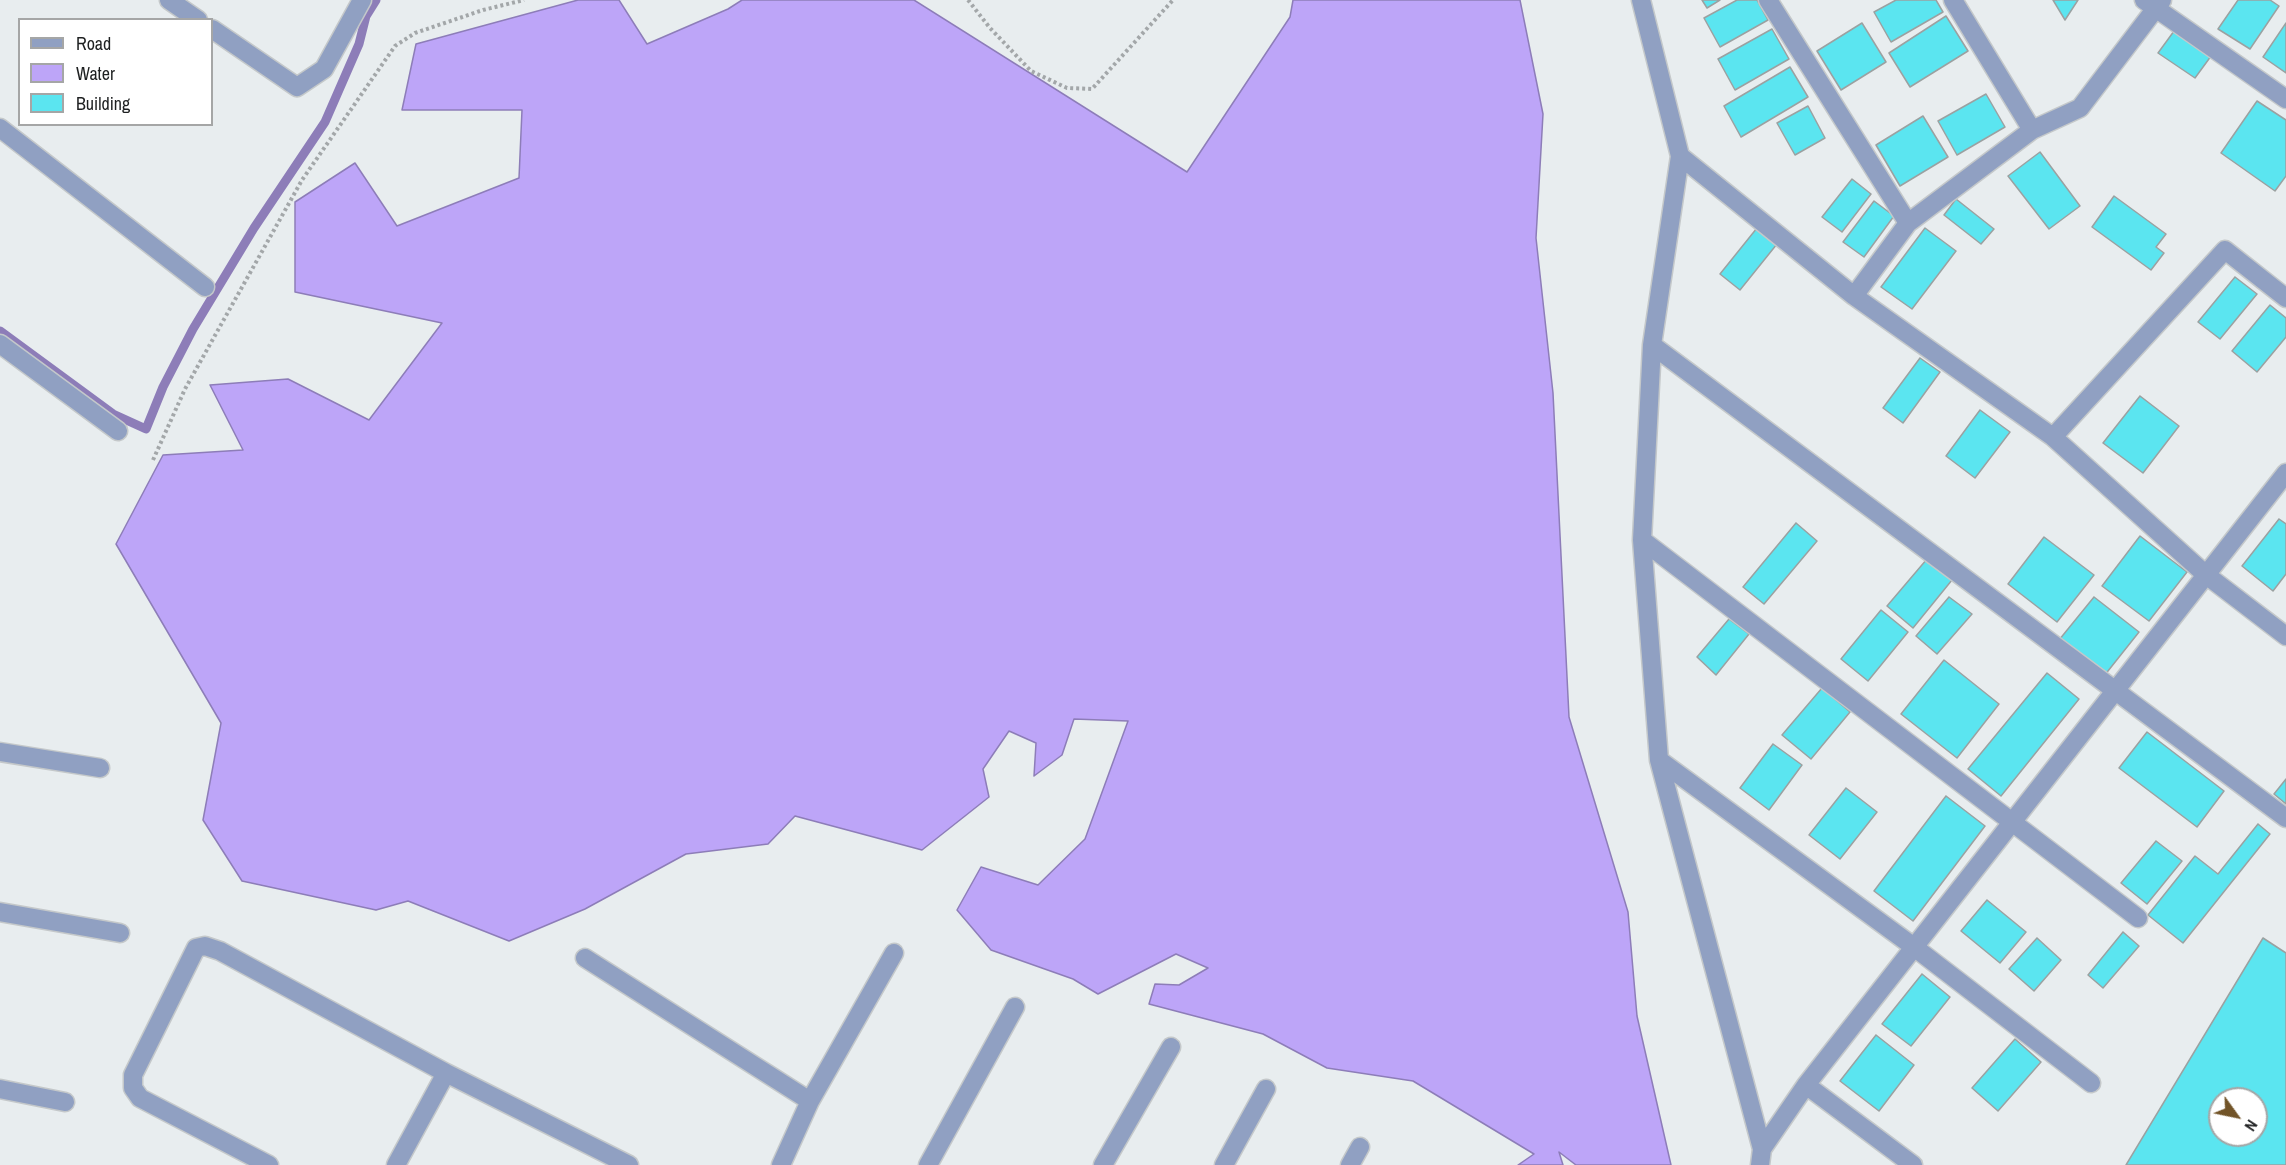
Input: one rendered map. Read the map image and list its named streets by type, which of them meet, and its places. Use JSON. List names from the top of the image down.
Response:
{
  "legend": ["Road", "Water", "Building"],
  "north": "bottom right"
}
